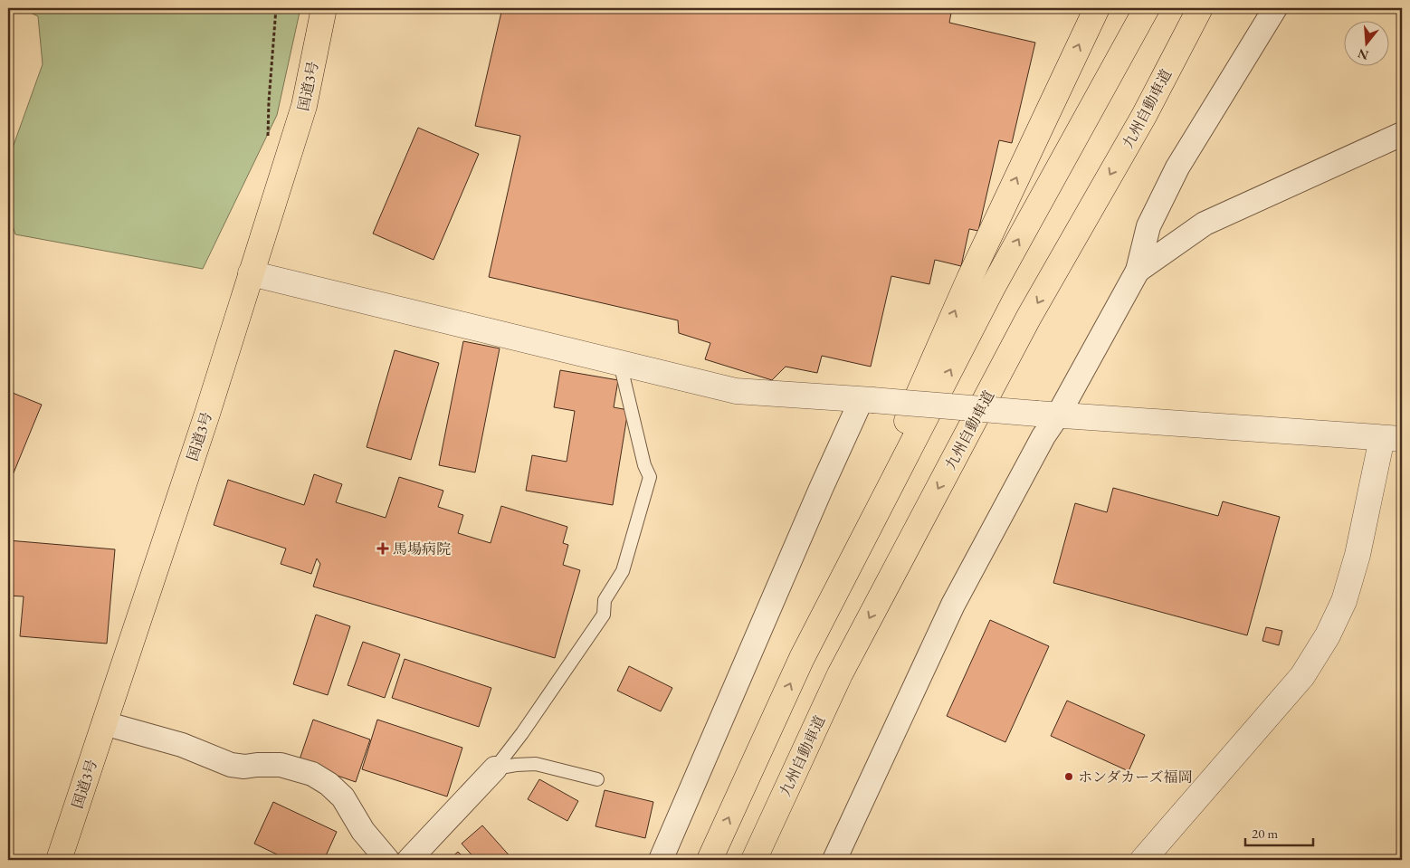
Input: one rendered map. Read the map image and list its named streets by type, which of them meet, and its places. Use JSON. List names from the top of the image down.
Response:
{
  "streets": {
    "highway": ["国道3号", "九州自動車道"]
  },
  "places": {
    "health": ["馬場病院"],
    "other": ["ホンダカーズ福岡"]
  },
  "scale_bar": "20 m",
  "north": "bottom"
}
